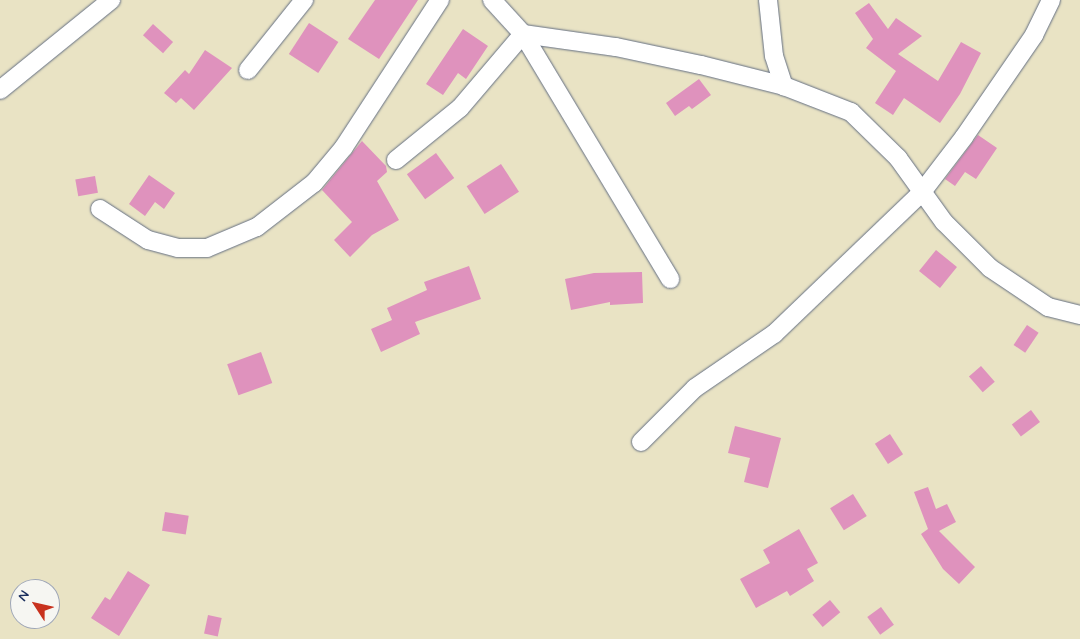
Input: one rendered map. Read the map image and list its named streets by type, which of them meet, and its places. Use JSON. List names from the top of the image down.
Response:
{
  "north": "top left"
}
